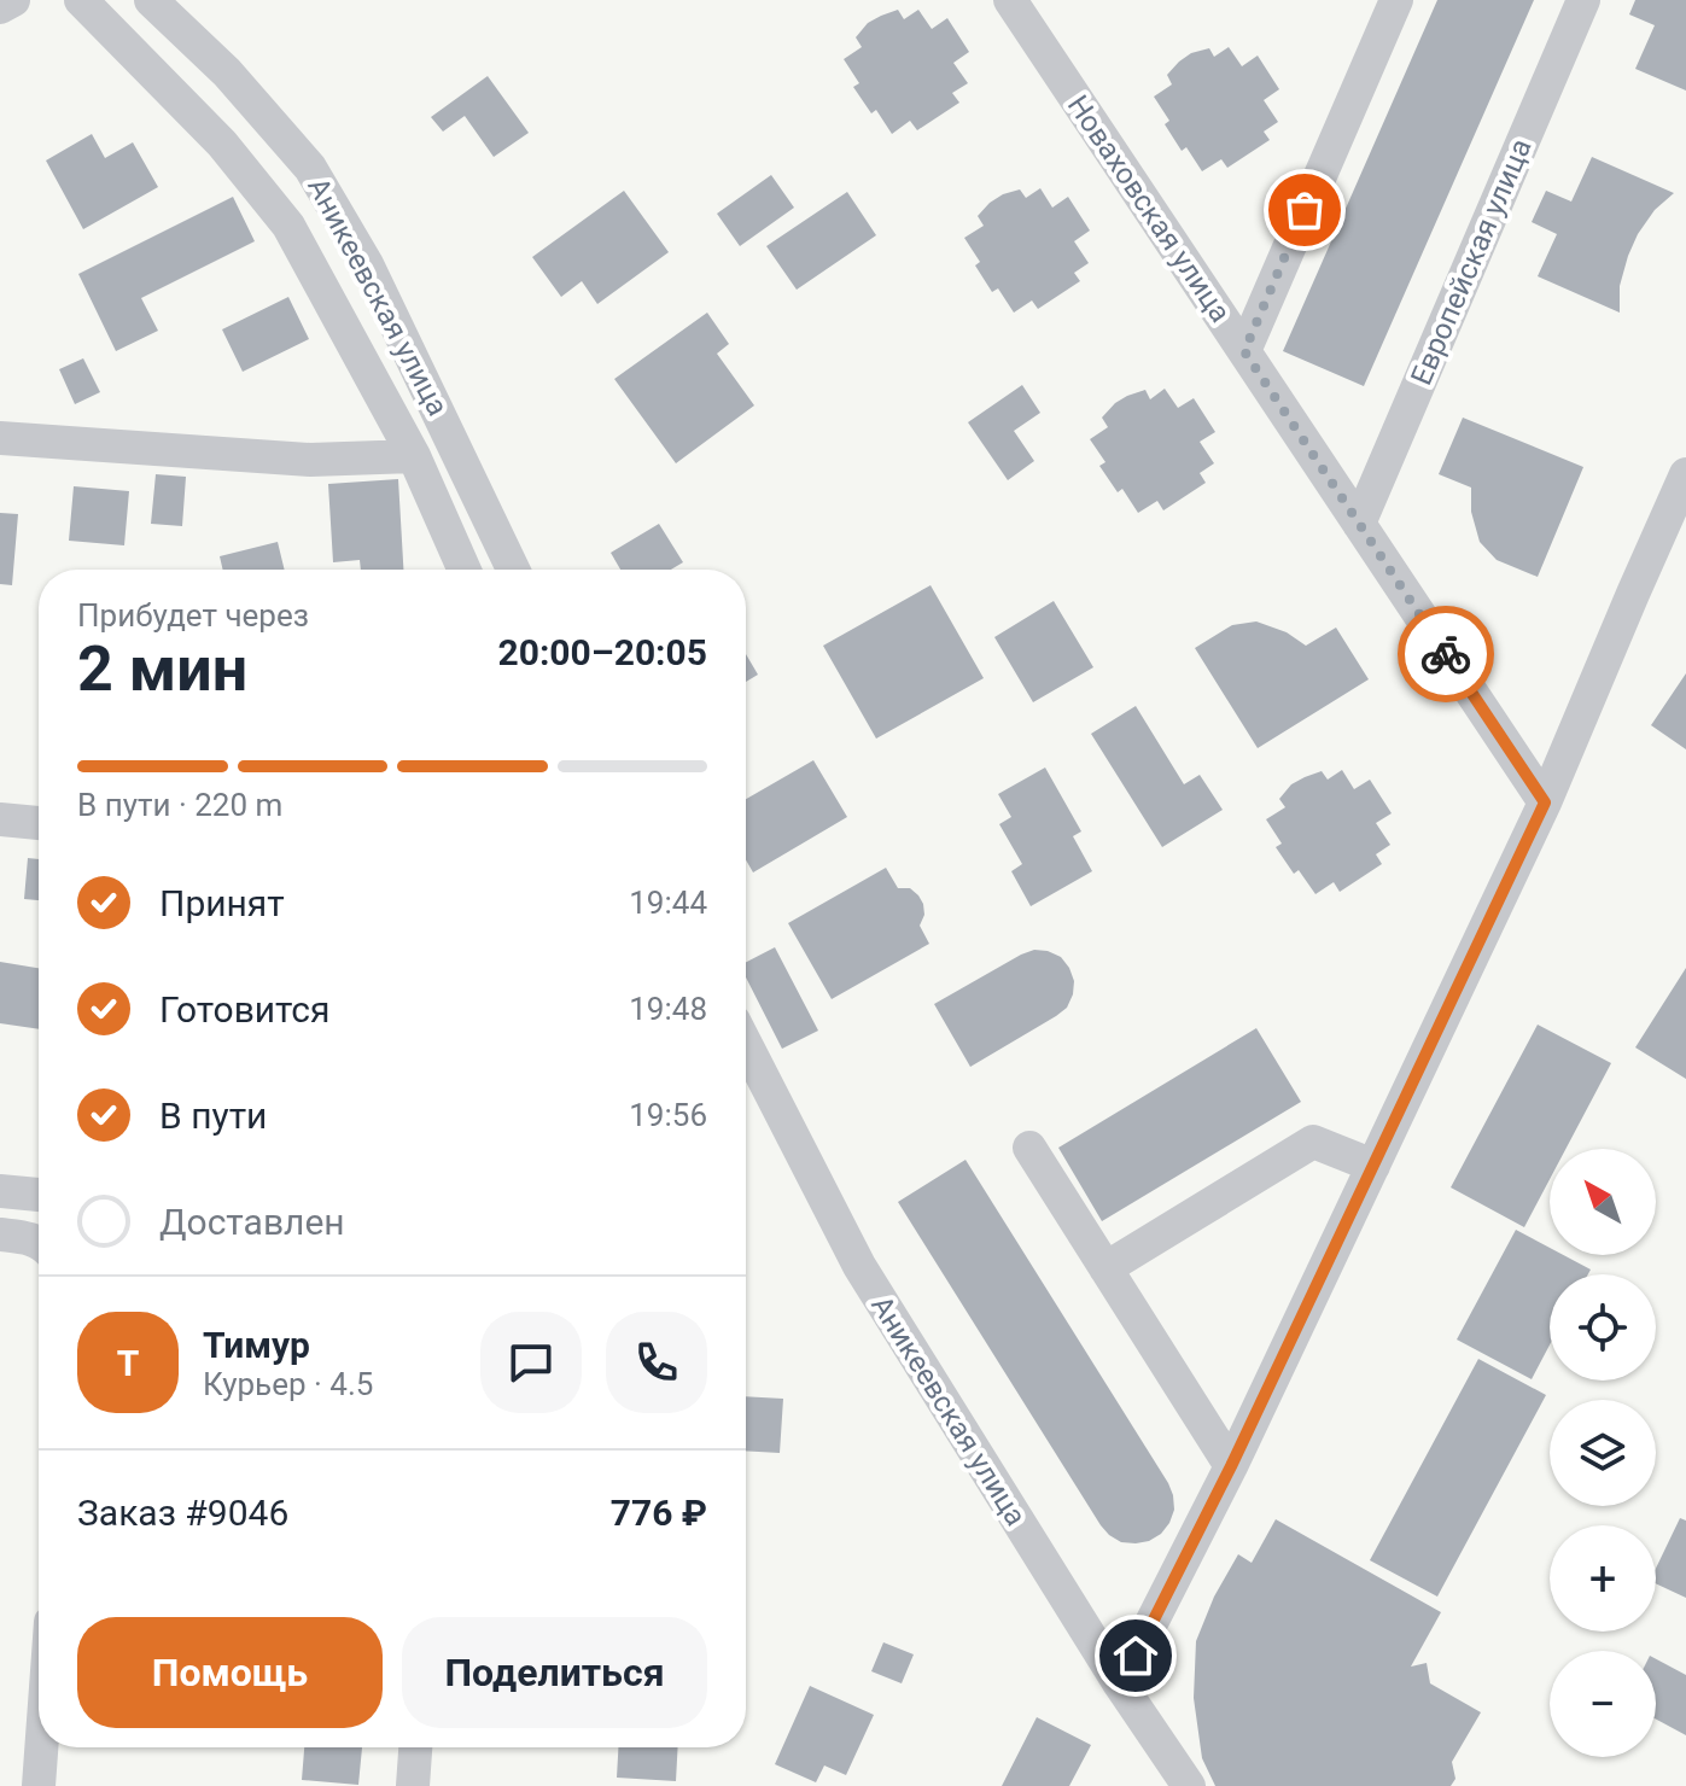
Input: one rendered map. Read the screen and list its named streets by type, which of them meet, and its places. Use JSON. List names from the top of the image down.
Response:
{
  "streets": {
    "street": ["Новаховская улица", "Европейская улица", "Аникеевская улица"]
  },
  "crossings": [
    ["Новаховская улица", "Европейская улица"]
  ],
  "north": "top left",
  "page": {
    "heading": ["2 мин", "Прибудет через", "20:00–20:05"],
    "panel": [
      "Тимур",
      "Курьер · 4.5",
      "Заказ #9046",
      "776 ₽"
    ],
    "bar": "В пути · 220 m",
    "list": [
      ["Принят", "19:44"],
      ["Готовится", "19:48"],
      ["В пути", "19:56"],
      "Доставлен"
    ],
    "map_buttons": ["+", "−"],
    "round": "Т",
    "buttons": ["Помощь", "Поделиться"]
  }
}
